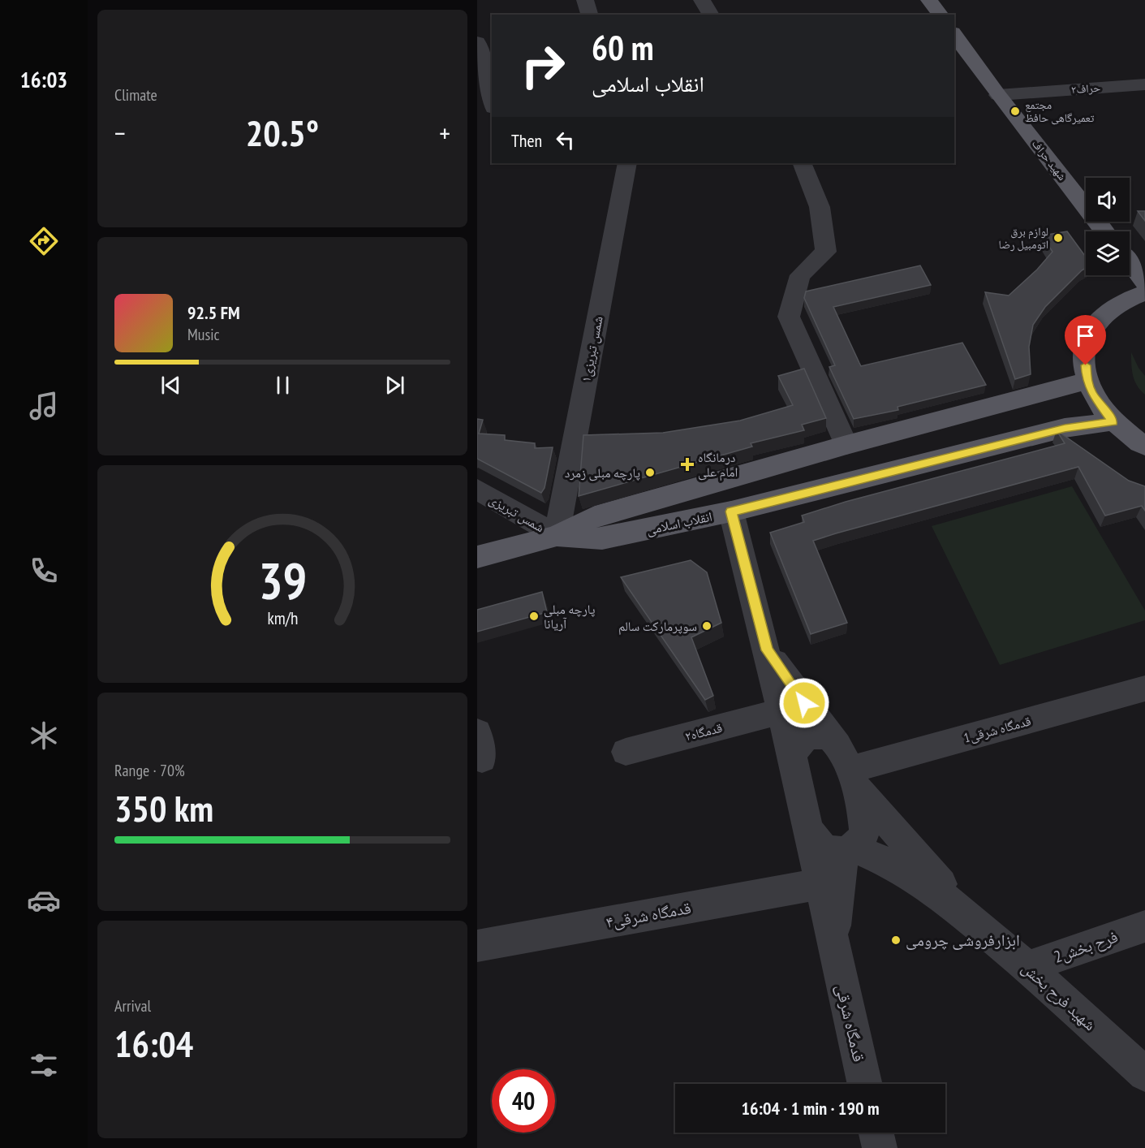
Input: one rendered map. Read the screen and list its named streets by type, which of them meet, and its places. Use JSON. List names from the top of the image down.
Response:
{
  "streets": {
    "main road": ["شهید حراف", "انقلاب اسلامی"],
    "street": [
      "حراف۲",
      "شمس تبریزی۱",
      "شمس تبریزی",
      "1قدمگاه شرقی",
      "قدمگاه۲",
      "قدمگاه شرقی۴",
      "2فرح بخش",
      "شهید فرح بخش",
      "قدمگاه شرقی"
    ]
  },
  "crossings": [
    ["حراف۲", "شهید حراف"],
    ["شمس تبریزی۱", "شمس تبریزی"],
    ["شمس تبریزی۱", "انقلاب اسلامی"],
    ["شمس تبریزی", "انقلاب اسلامی"],
    ["1قدمگاه شرقی", "شهید فرح بخش"],
    ["1قدمگاه شرقی", "قدمگاه شرقی"],
    ["قدمگاه شرقی۴", "قدمگاه شرقی"],
    ["2فرح بخش", "شهید فرح بخش"],
    ["شهید فرح بخش", "قدمگاه شرقی"]
  ],
  "places": {
    "other": [
      "مجتمع تعمیرگاهی حافظ",
      "لوازم برق اتومبیل رضا",
      "پارچه مبلی زمرد",
      "پارچه مبلی آریانا",
      "سوپرمارکت سالم",
      "ابزارفروشی چرومی"
    ],
    "health": ["درمانگاه امام علی"]
  },
  "page": {
    "tabs": "16:03",
    "tile": [
      "Climate",
      ["Range · 70%", "350 km"],
      ["Arrival", "16:04"]
    ],
    "turn": ["60 m", "انقلاب اسلامی"],
    "heat": ["−", "20.5°", "+"],
    "then": "Then",
    "song": ["92.5 FM", "Music"],
    "limit": "40",
    "trip": "16:04 · 1 min · 190 m",
    "gauge": ["39", "km/h"]
  }
}
